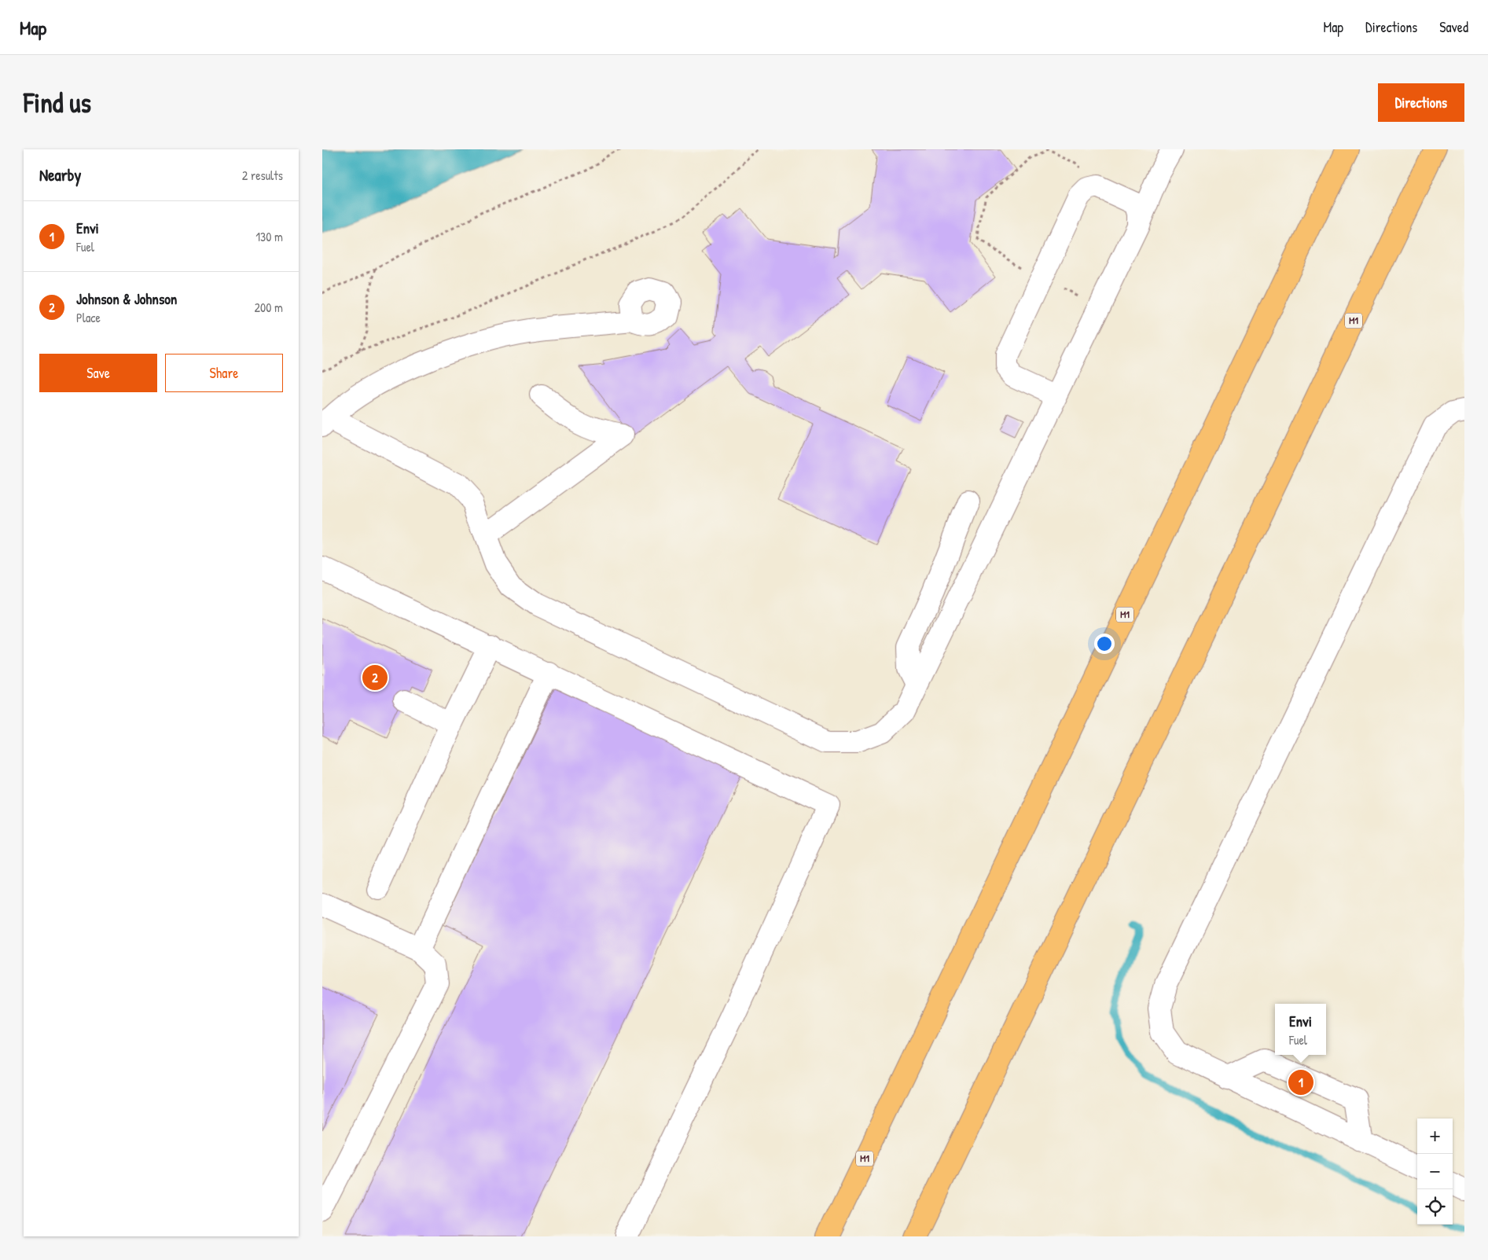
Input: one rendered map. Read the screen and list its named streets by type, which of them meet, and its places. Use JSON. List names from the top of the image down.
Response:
{
  "streets": {
    "highway": ["M1"]
  },
  "page": {
    "header": "Map",
    "nav": ["Map", "Directions", "Saved"],
    "buttons": [
      "Directions",
      ["Save", "Share"]
    ],
    "title": "Find us",
    "heading": ["Nearby", "2 results"],
    "list": [
      {
        "mark": "1",
        "name": "Envi",
        "note": "Fuel",
        "value": "130 m"
      },
      {
        "mark": "2",
        "name": "Johnson & Johnson",
        "note": "Place",
        "value": "200 m"
      }
    ],
    "pins": ["2", "1"],
    "popup": ["Envi", "Fuel"],
    "map_buttons": ["+", "−"]
  }
}
